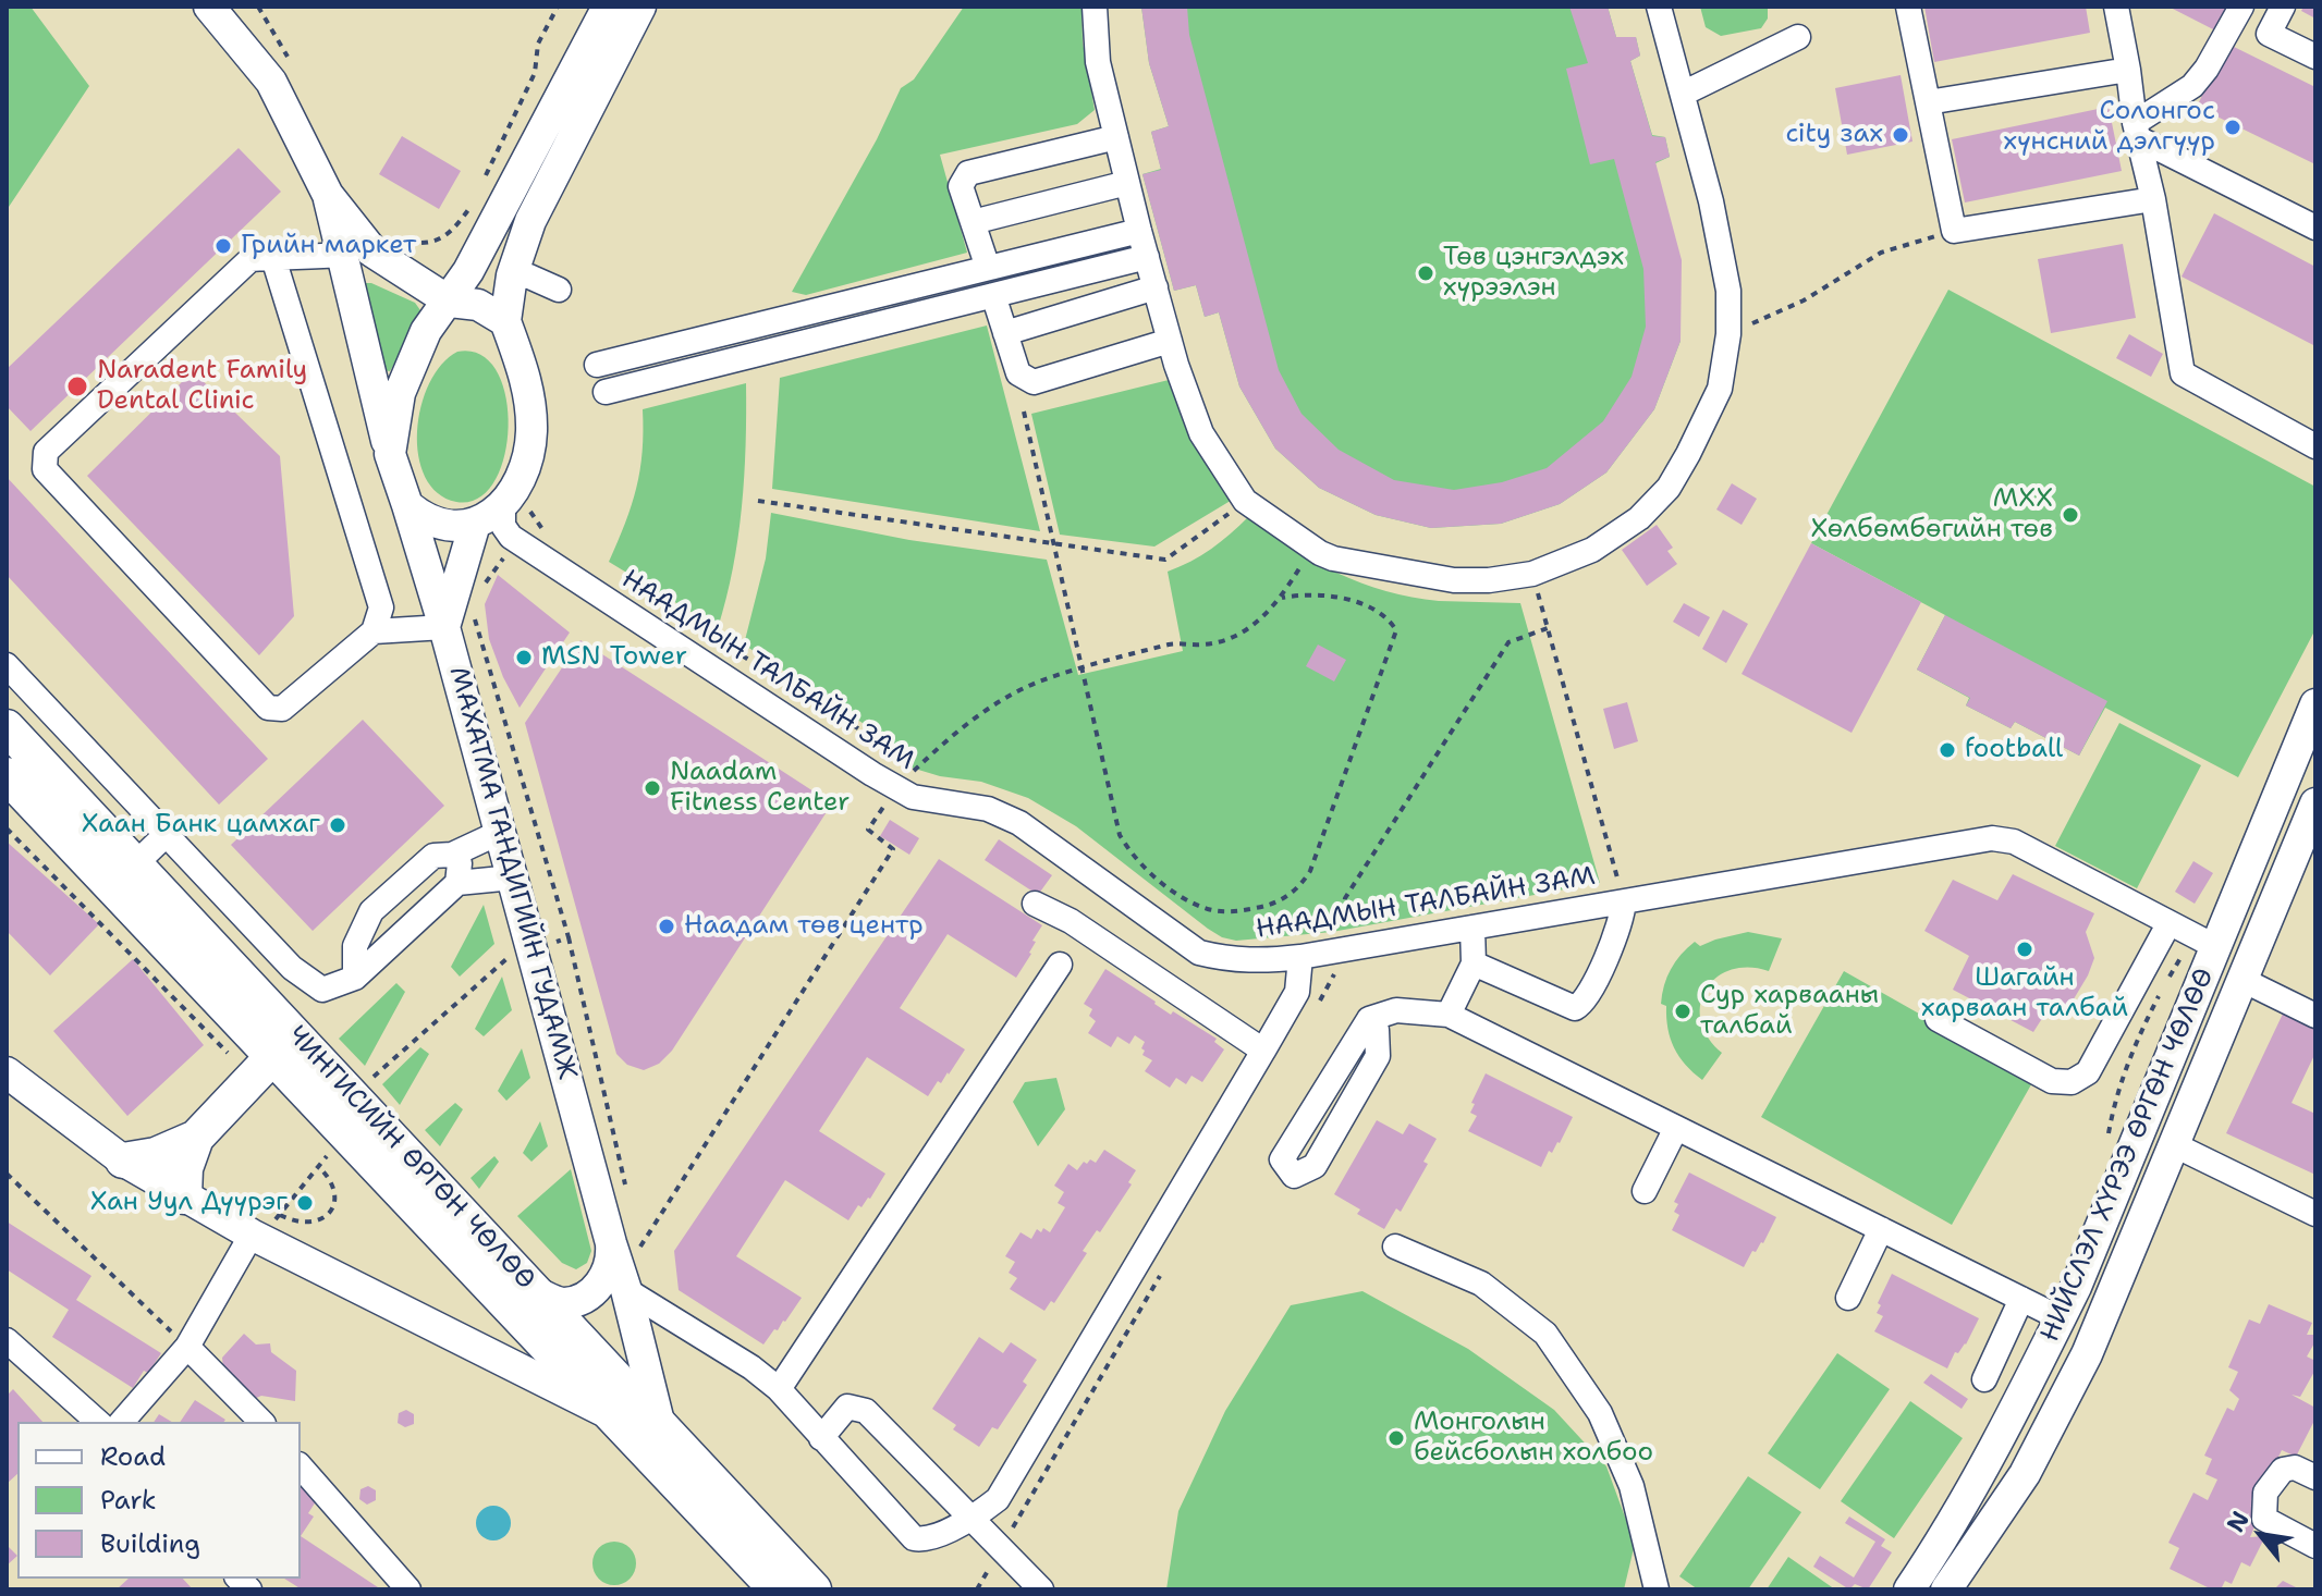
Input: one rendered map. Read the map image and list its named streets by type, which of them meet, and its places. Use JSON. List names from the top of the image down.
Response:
{
  "streets": {
    "highway": ["ЧИНГИСИЙН ӨРГӨН ЧӨЛӨӨ"],
    "main road": ["МАХАТМА ГАНДИГИЙН ГУДАМЖ", "НИЙСЛЭЛ ХҮРЭЭ ӨРГӨН ЧӨЛӨӨ"],
    "street": ["НААДМЫН ТАЛБАЙН ЗАМ"]
  },
  "crossings": [
    ["НААДМЫН ТАЛБАЙН ЗАМ", "НИЙСЛЭЛ ХҮРЭЭ ӨРГӨН ЧӨЛӨӨ"],
    ["МАХАТМА ГАНДИГИЙН ГУДАМЖ", "ЧИНГИСИЙН ӨРГӨН ЧӨЛӨӨ"]
  ],
  "places": [
    "Солонгос хүнсний дэлгүүр",
    "city зах",
    "Грийн маркет",
    "Төв цэнгэлдэх хүрээлэн",
    "Naradent Family Dental Clinic",
    "МХХ Хөлбөмбөгийн төв",
    "MSN Tower",
    "football",
    "Naadam Fitness Center",
    "Хаан Банк цамхаг",
    "Наадам төв центр",
    "Шагайн харваан талбай",
    "Сур харвааны талбай",
    "Хан Уул Дүүрэг",
    "Монголын бейсболын холбоо"
  ],
  "legend": ["Road", "Park", "Building"],
  "north": "top left"
}
